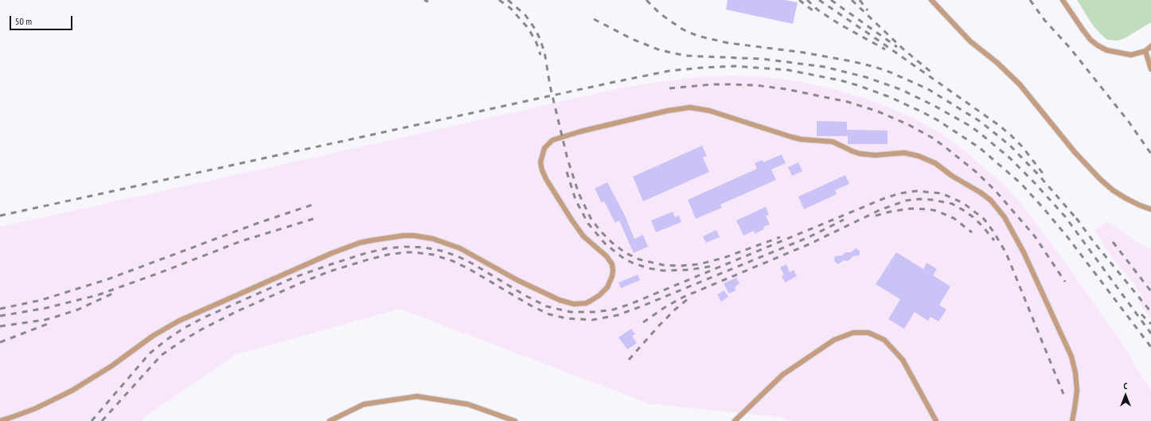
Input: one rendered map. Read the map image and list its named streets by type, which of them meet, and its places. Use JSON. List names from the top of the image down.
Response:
{
  "scale_bar": "50 m",
  "north": "top"
}
